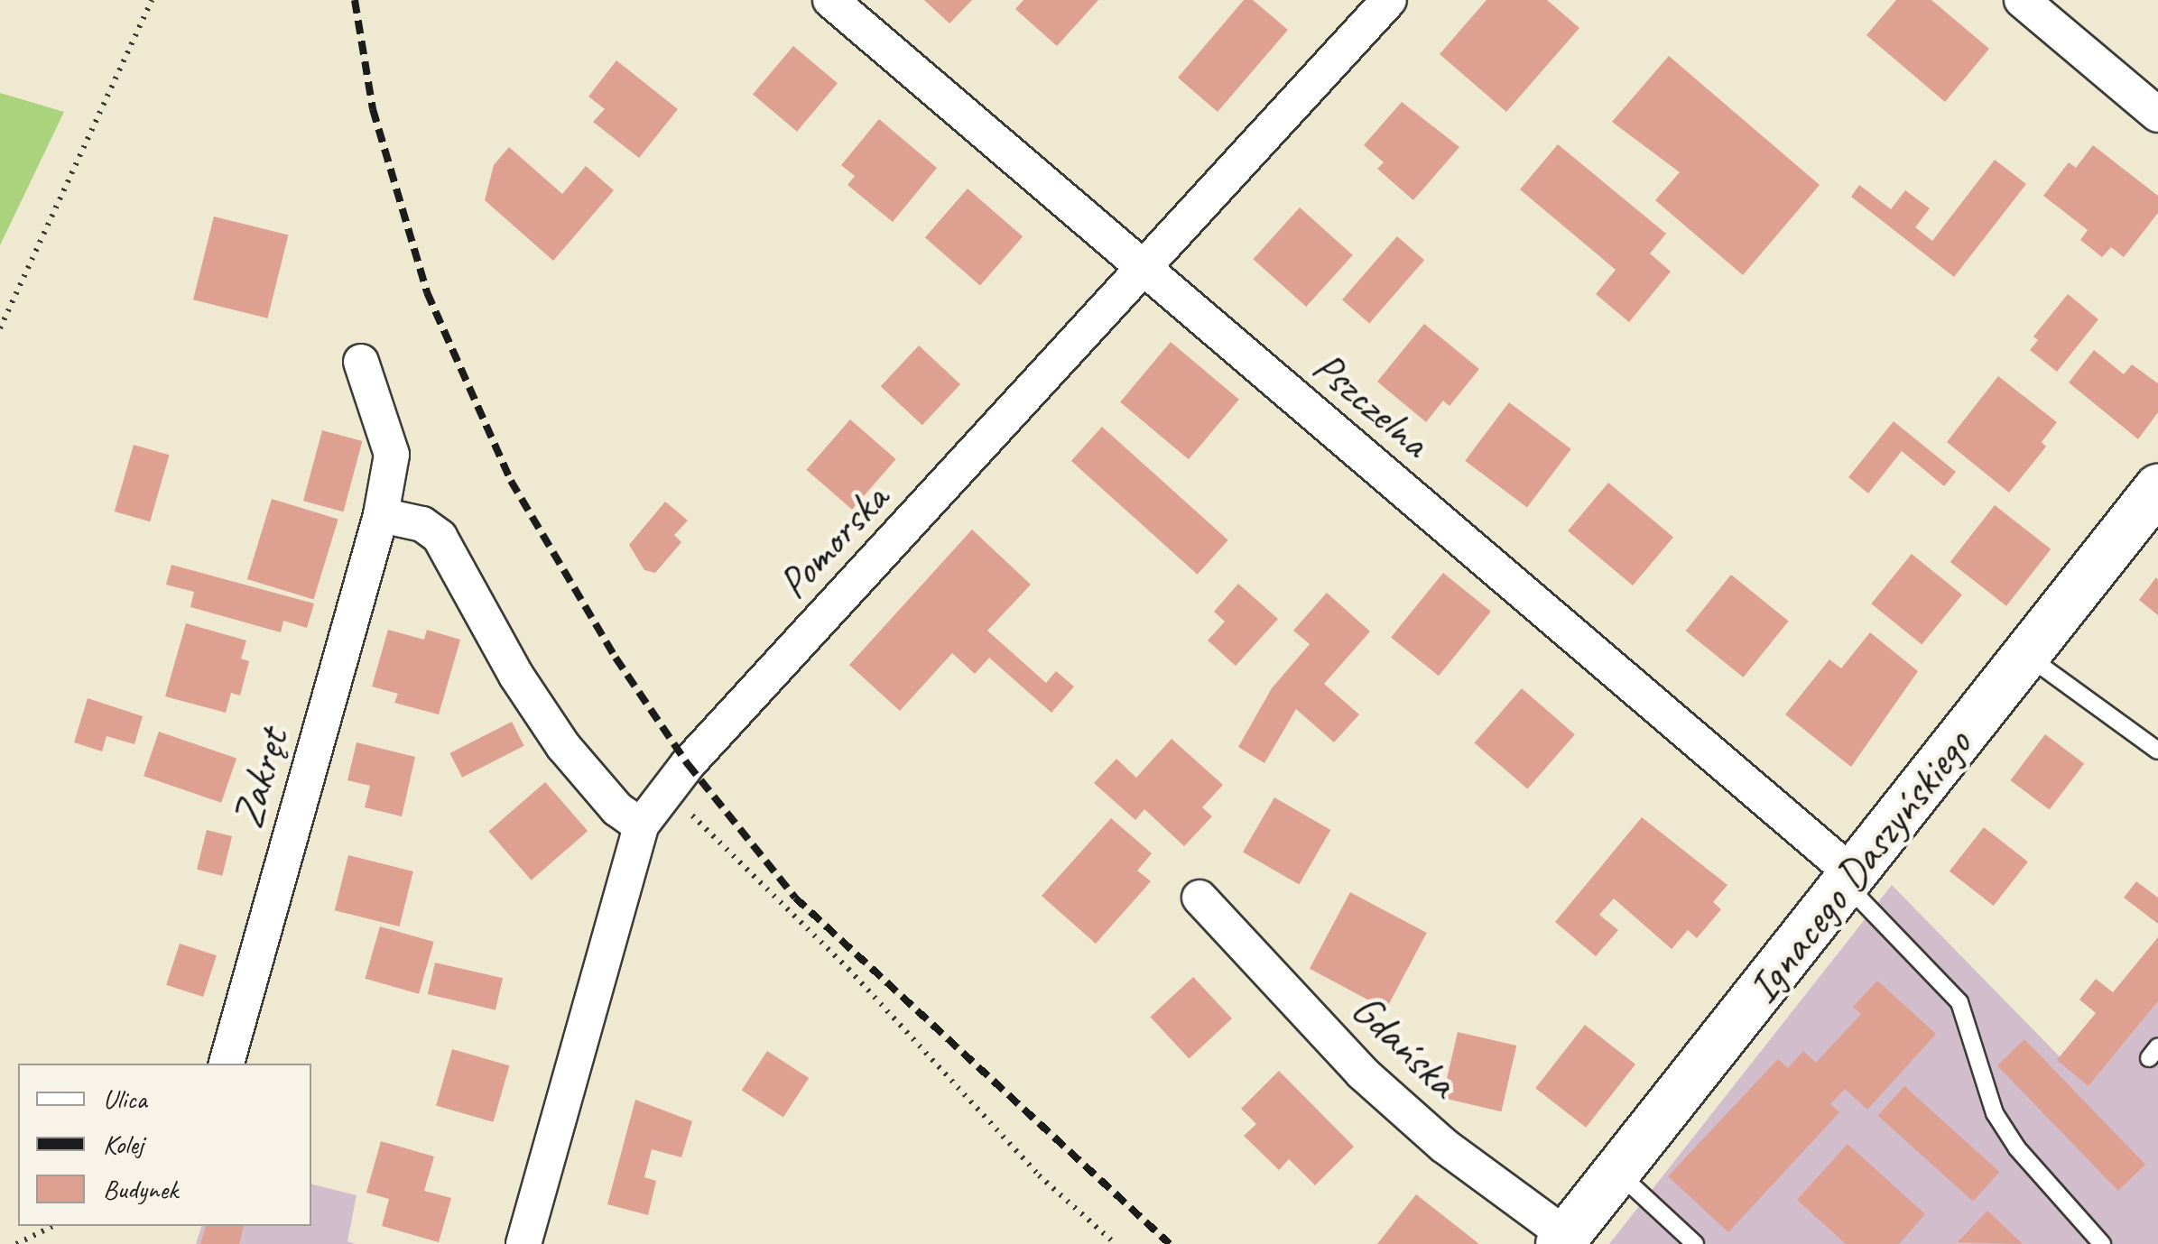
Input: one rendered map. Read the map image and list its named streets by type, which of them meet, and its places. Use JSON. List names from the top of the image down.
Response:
{
  "streets": {
    "street": [
      "Pszczelna",
      "Pomorska",
      "Zakręt",
      "Ignacego Daszyńskiego",
      "Gdańska"
    ]
  },
  "crossings": [
    ["Pszczelna", "Pomorska"],
    ["Pszczelna", "Ignacego Daszyńskiego"],
    ["Ignacego Daszyńskiego", "Gdańska"]
  ],
  "legend": ["Ulica", "Kolej", "Budynek"]
}
